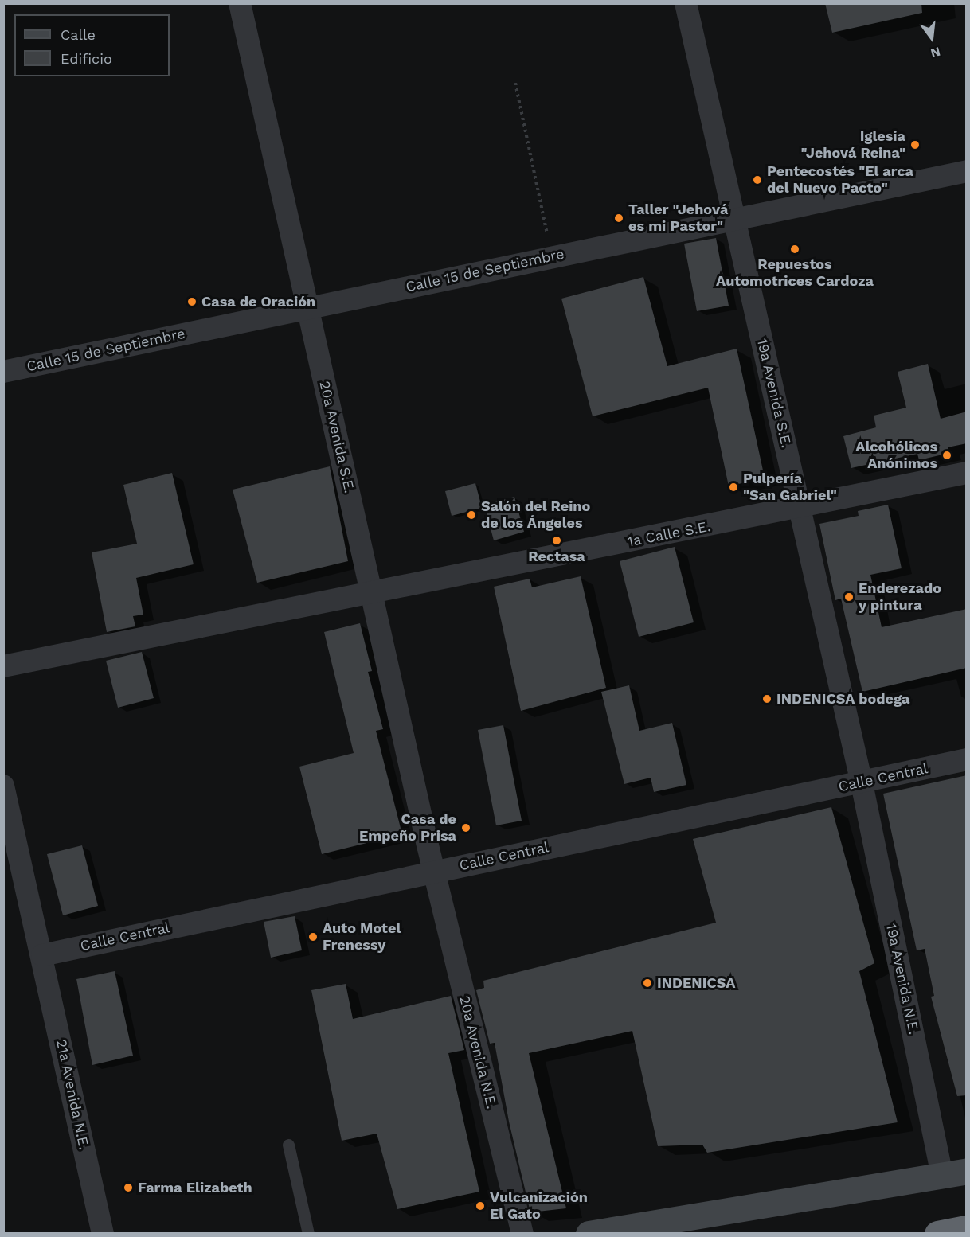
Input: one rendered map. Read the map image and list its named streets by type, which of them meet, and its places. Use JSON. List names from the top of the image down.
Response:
{
  "streets": {
    "street": [
      "Calle 15 de Septiembre",
      "19a Avenida S.E.",
      "20a Avenida S.E.",
      "1a Calle S.E.",
      "Calle Central",
      "19a Avenida N.E.",
      "20a Avenida N.E.",
      "21a Avenida N.E."
    ]
  },
  "crossings": [
    ["Calle 15 de Septiembre", "19a Avenida S.E."],
    ["Calle 15 de Septiembre", "20a Avenida S.E."],
    ["19a Avenida S.E.", "1a Calle S.E."],
    ["19a Avenida S.E.", "Calle Central"],
    ["19a Avenida S.E.", "19a Avenida N.E."],
    ["20a Avenida S.E.", "1a Calle S.E."],
    ["20a Avenida S.E.", "Calle Central"],
    ["20a Avenida S.E.", "20a Avenida N.E."],
    ["Calle Central", "19a Avenida N.E."],
    ["Calle Central", "20a Avenida N.E."],
    ["Calle Central", "21a Avenida N.E."]
  ],
  "places": [
    "Iglesia \"Jehová Reina\"",
    "Pentecostés \"El arca del Nuevo Pacto\"",
    "Taller \"Jehová es mi Pastor\"",
    "Repuestos Automotrices Cardoza",
    "Casa de Oración",
    "Alcohólicos Anónimos",
    "Pulpería \"San Gabriel\"",
    "Salón del Reino de los Ángeles",
    "Rectasa",
    "Enderezado y pintura",
    "INDENICSA bodega",
    "Casa de Empeño Prisa",
    "Auto Motel Frenessy",
    "INDENICSA",
    "Farma Elizabeth",
    "Vulcanización El Gato"
  ],
  "legend": ["Calle", "Edificio"],
  "north": "bottom"
}
